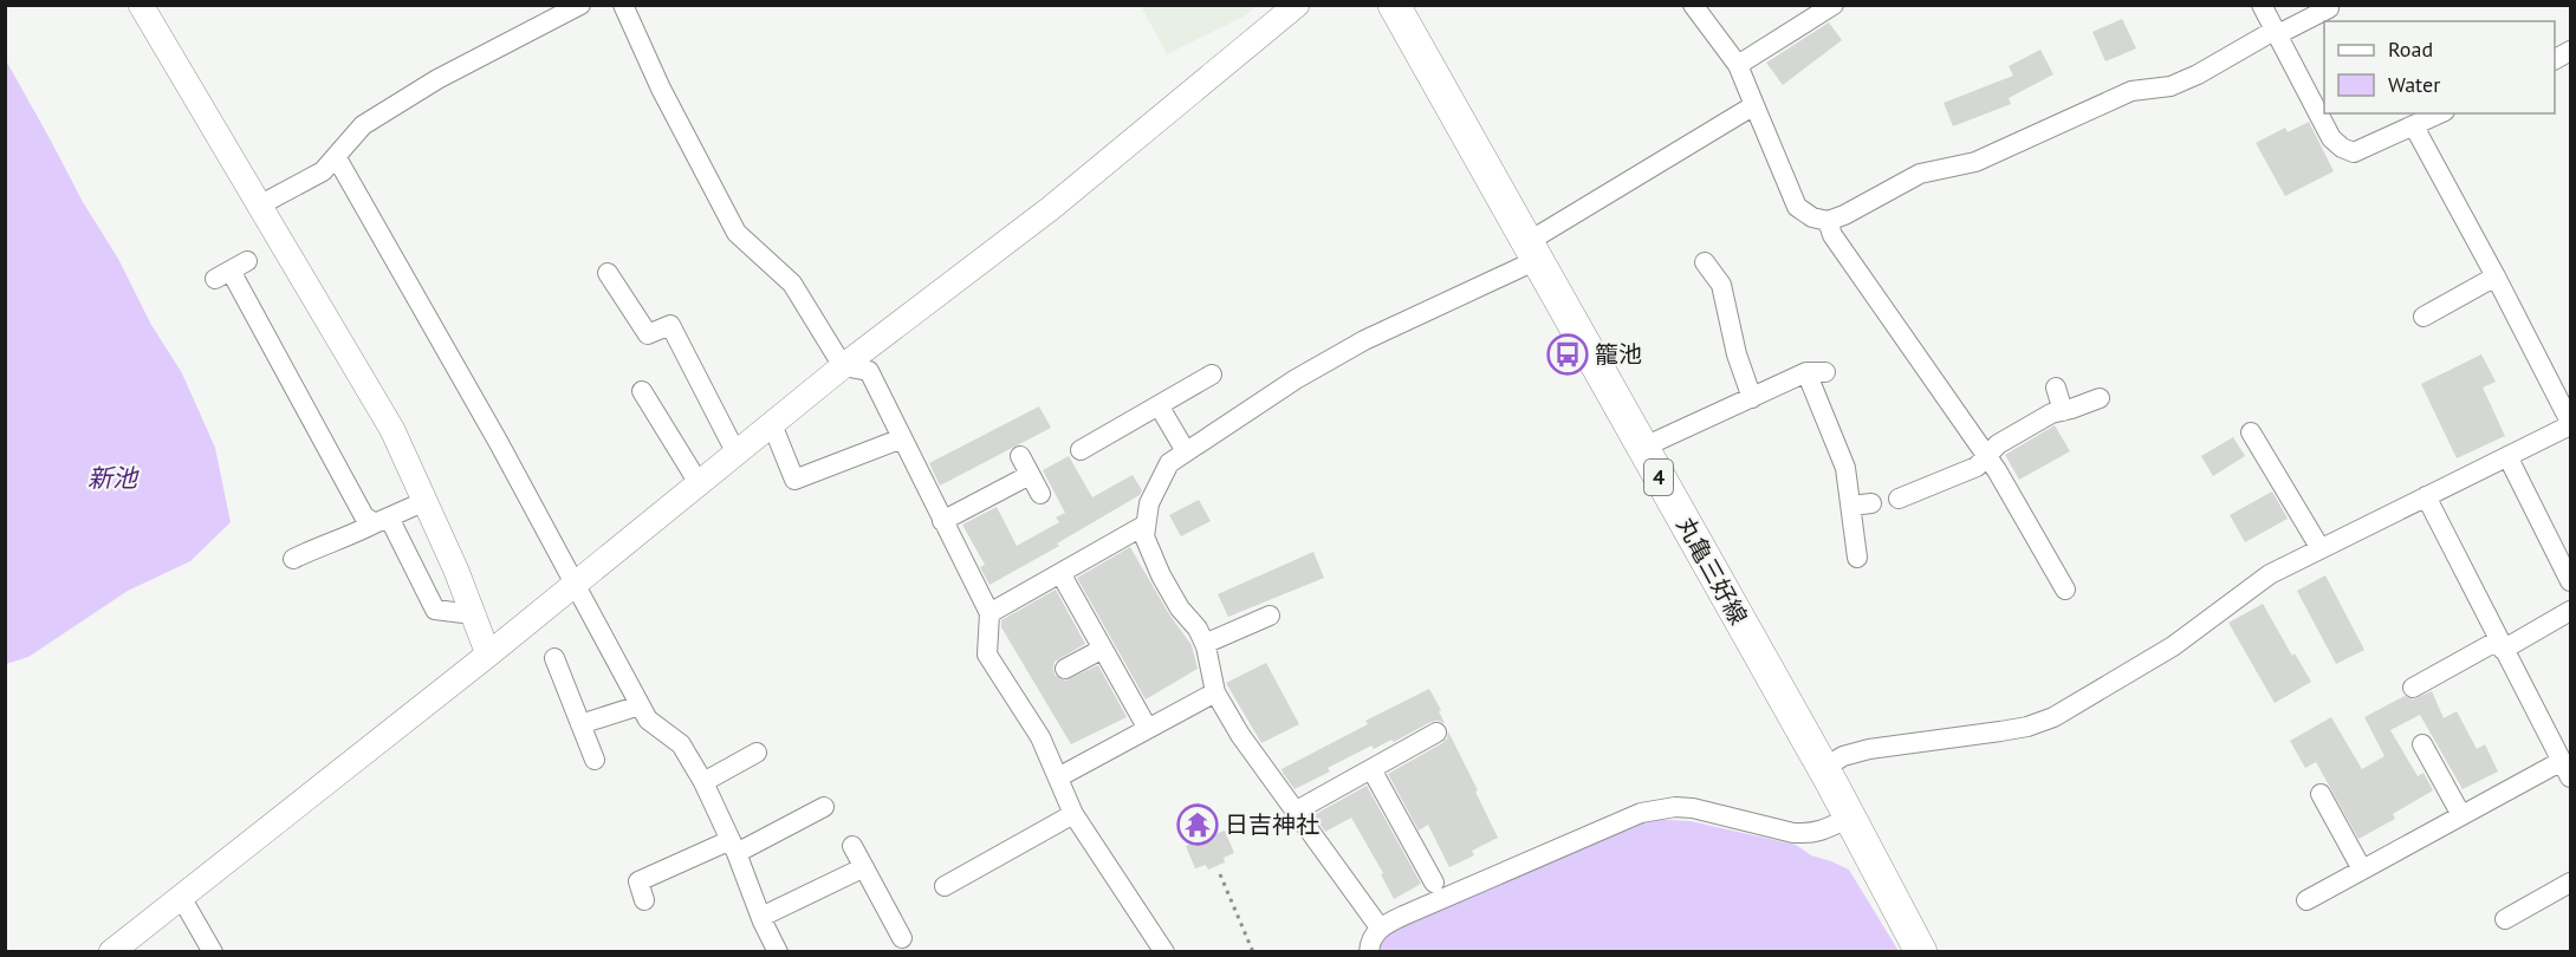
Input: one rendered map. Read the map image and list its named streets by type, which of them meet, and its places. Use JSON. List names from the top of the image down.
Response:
{
  "streets": {
    "main road": ["4", "丸亀三好線"]
  },
  "water": ["新池"],
  "places": {
    "bus stop": ["籠池"],
    "temple": ["日吉神社"]
  },
  "legend": ["Road", "Water"]
}
